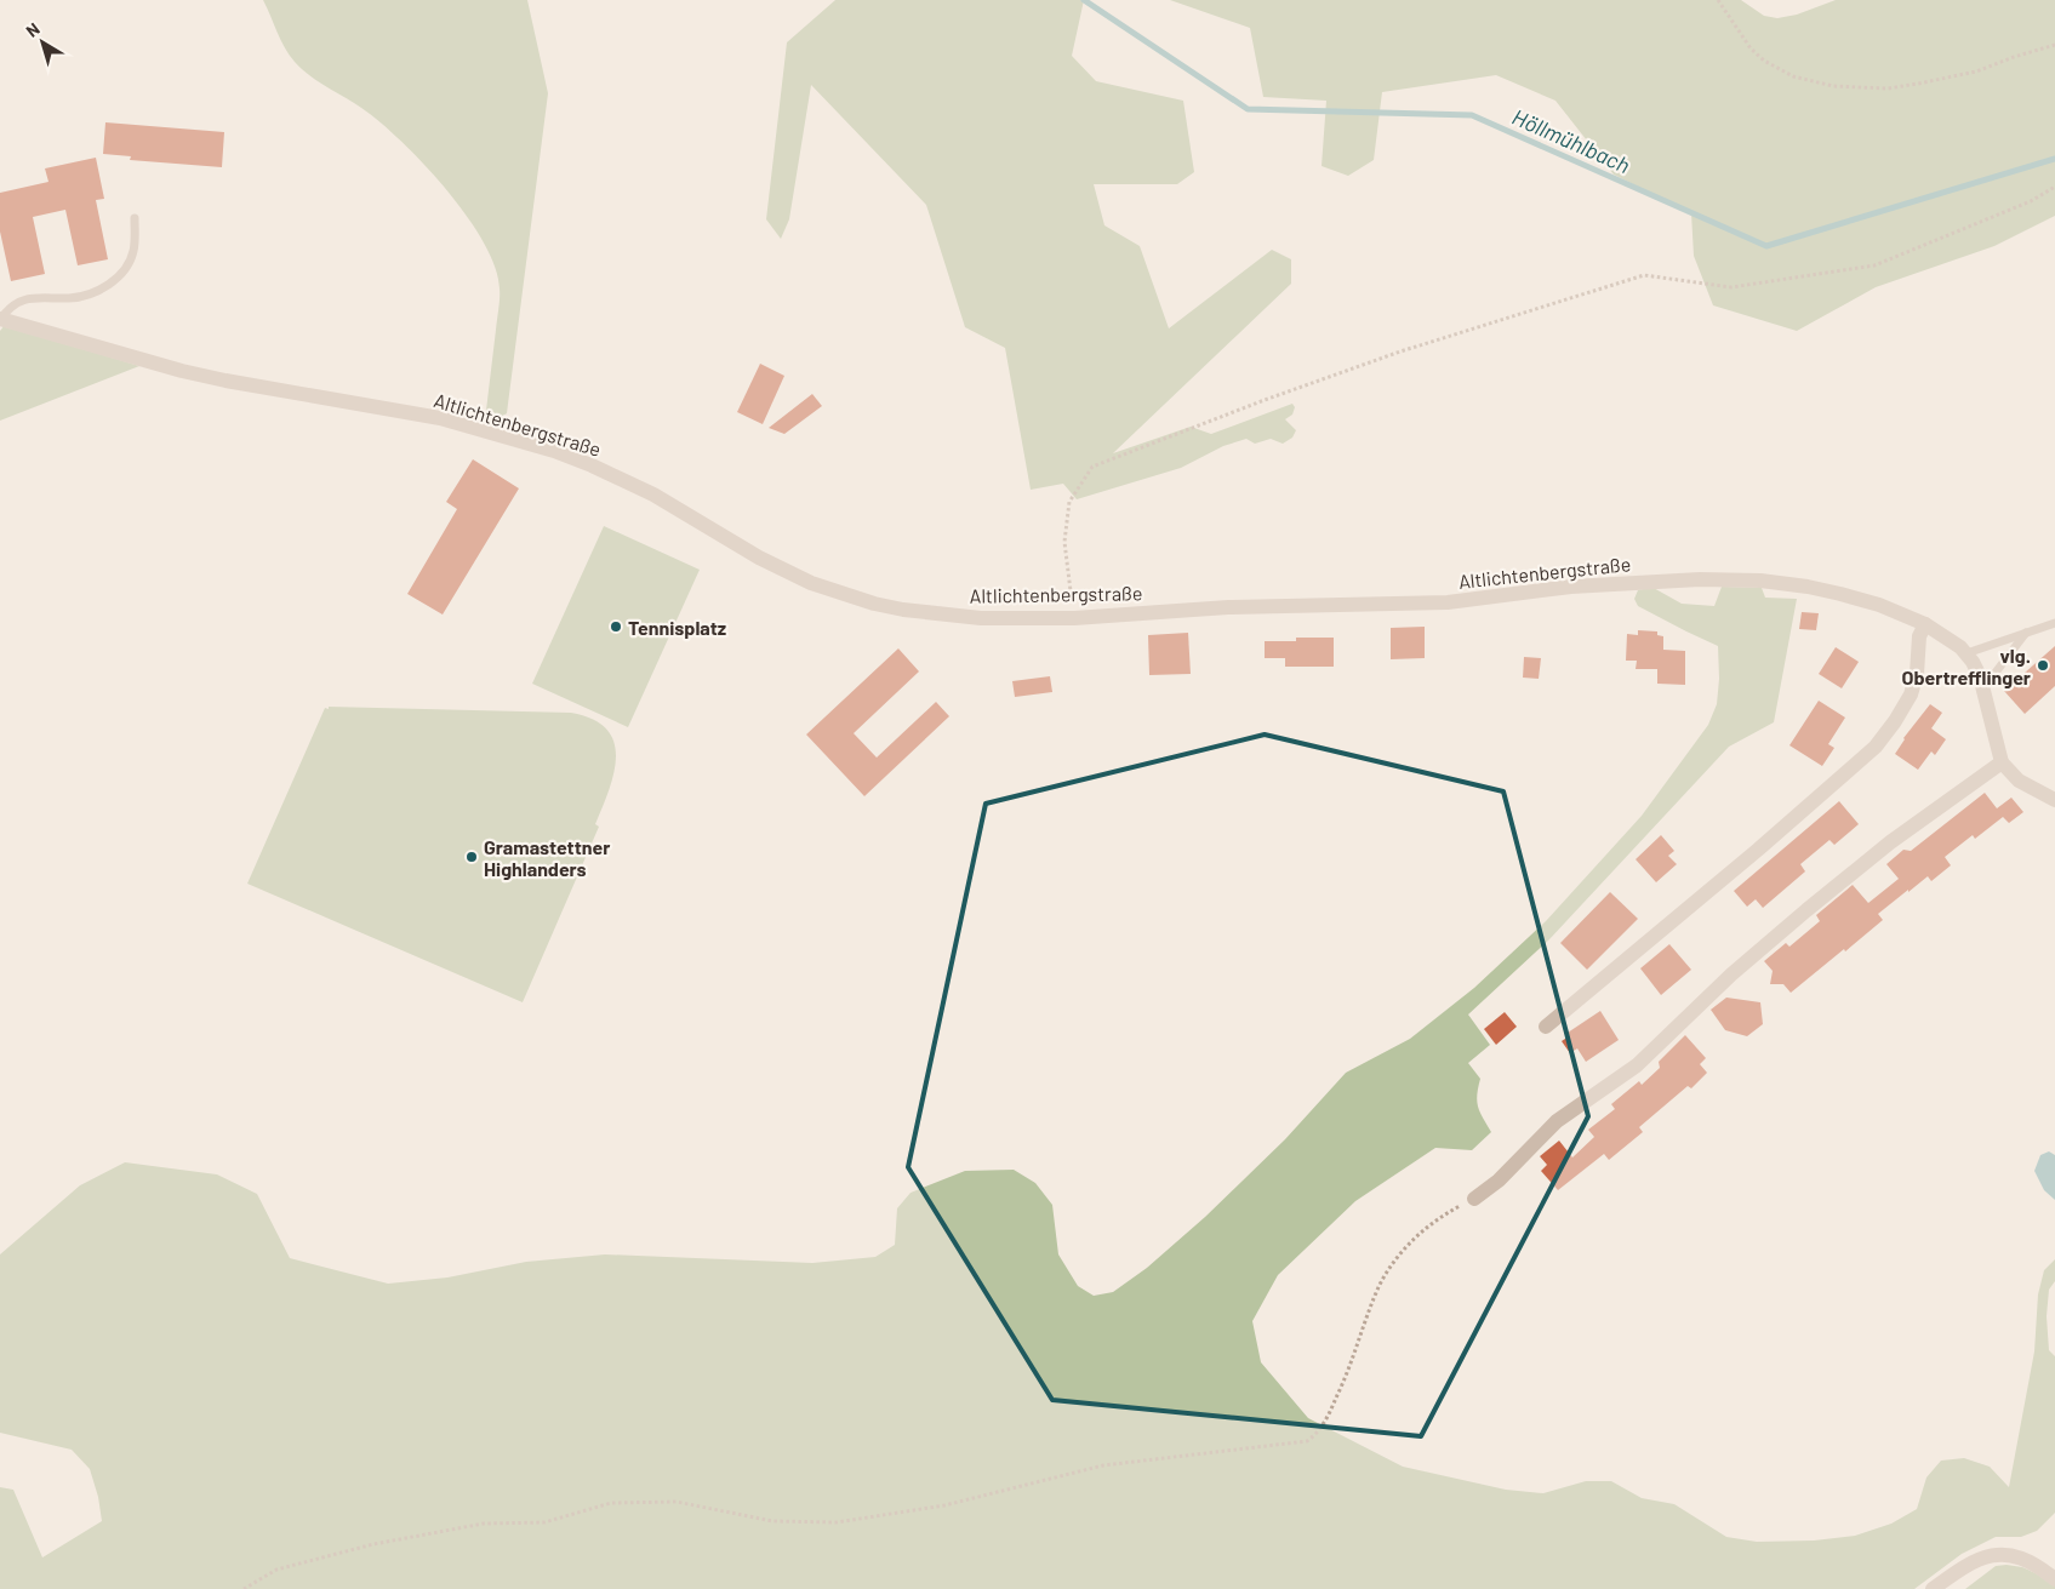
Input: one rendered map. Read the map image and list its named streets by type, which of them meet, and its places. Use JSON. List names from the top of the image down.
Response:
{
  "streets": {
    "street": ["Altlichtenbergstraße"]
  },
  "water": ["Höllmühlbach"],
  "places": ["Tennisplatz", "vlg. Obertrefflinger", "Gramastettner Highlanders"],
  "north": "top left"
}
